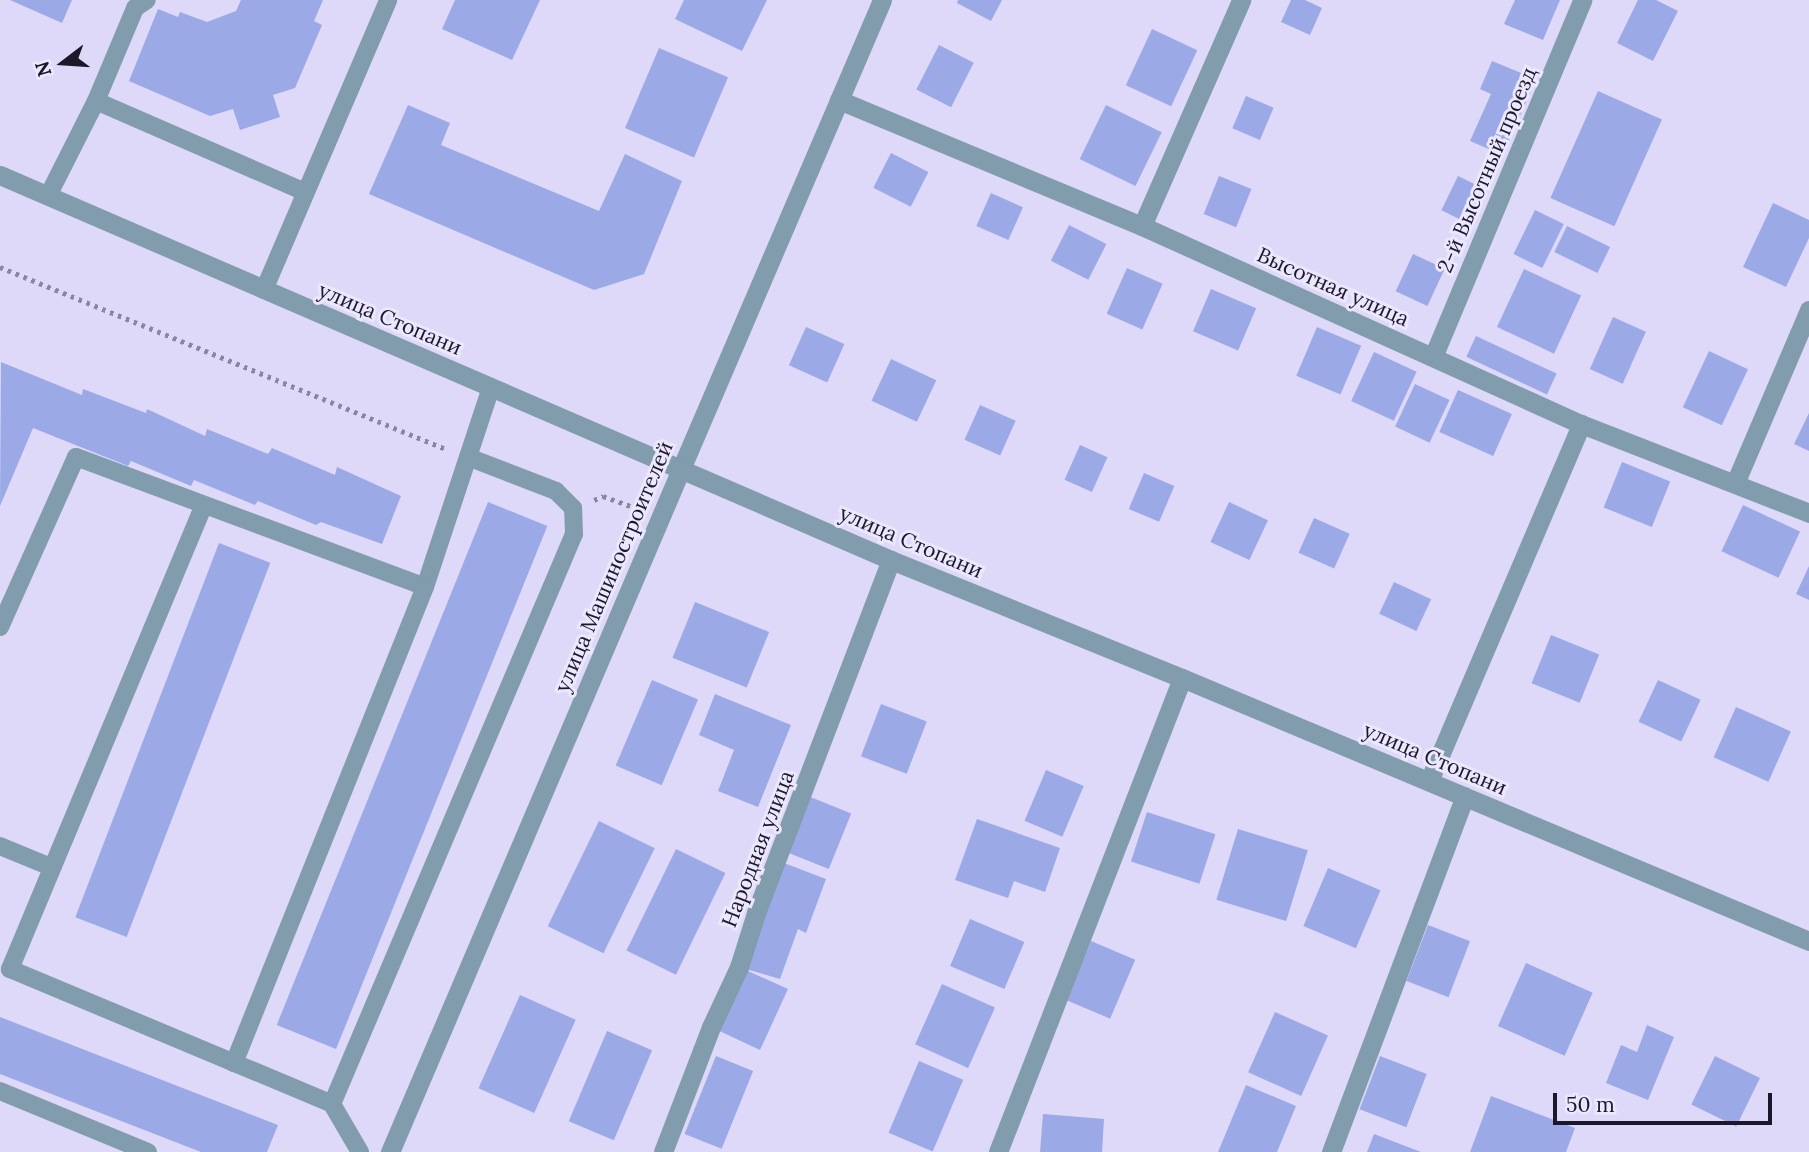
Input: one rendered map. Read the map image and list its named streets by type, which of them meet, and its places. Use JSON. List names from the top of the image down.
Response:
{
  "streets": {
    "street": [
      "2-й Высотный проезд",
      "Высотная улица",
      "улица Стопани",
      "улица Машиностроителей",
      "Народная улица"
    ]
  },
  "crossings": [
    ["2-й Высотный проезд", "Высотная улица"],
    ["Высотная улица", "улица Машиностроителей"],
    ["улица Стопани", "улица Машиностроителей"],
    ["улица Стопани", "Народная улица"]
  ],
  "scale_bar": "50 m",
  "north": "left"
}
